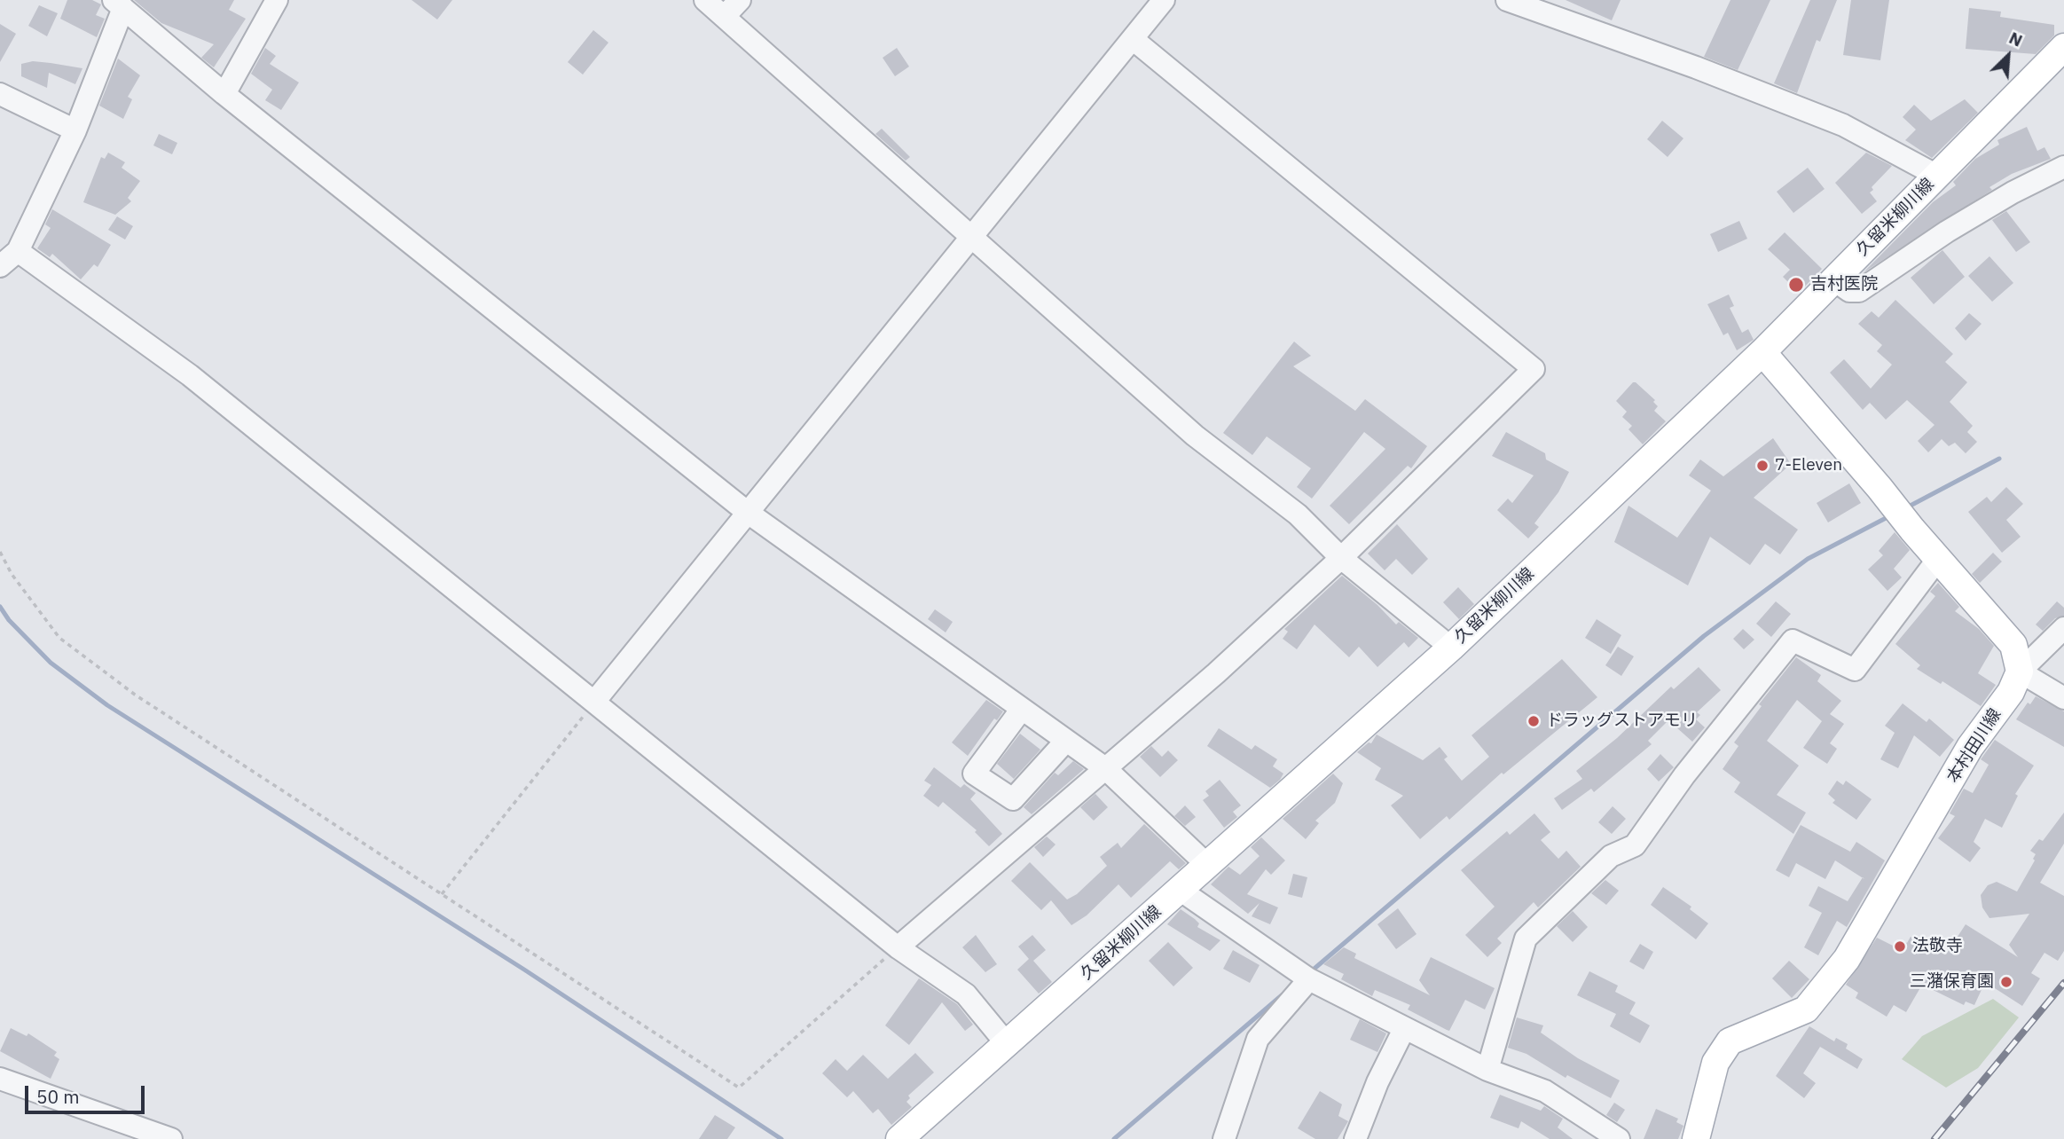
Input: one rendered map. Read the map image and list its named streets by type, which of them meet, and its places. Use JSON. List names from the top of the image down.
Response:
{
  "streets": {
    "main road": ["久留米柳川線", "本村田川線"]
  },
  "places": [
    "吉村医院",
    "7-Eleven",
    "ドラッグストアモリ",
    "法敬寺",
    "三潴保育園"
  ],
  "scale_bar": "50 m",
  "north": "top right"
}
